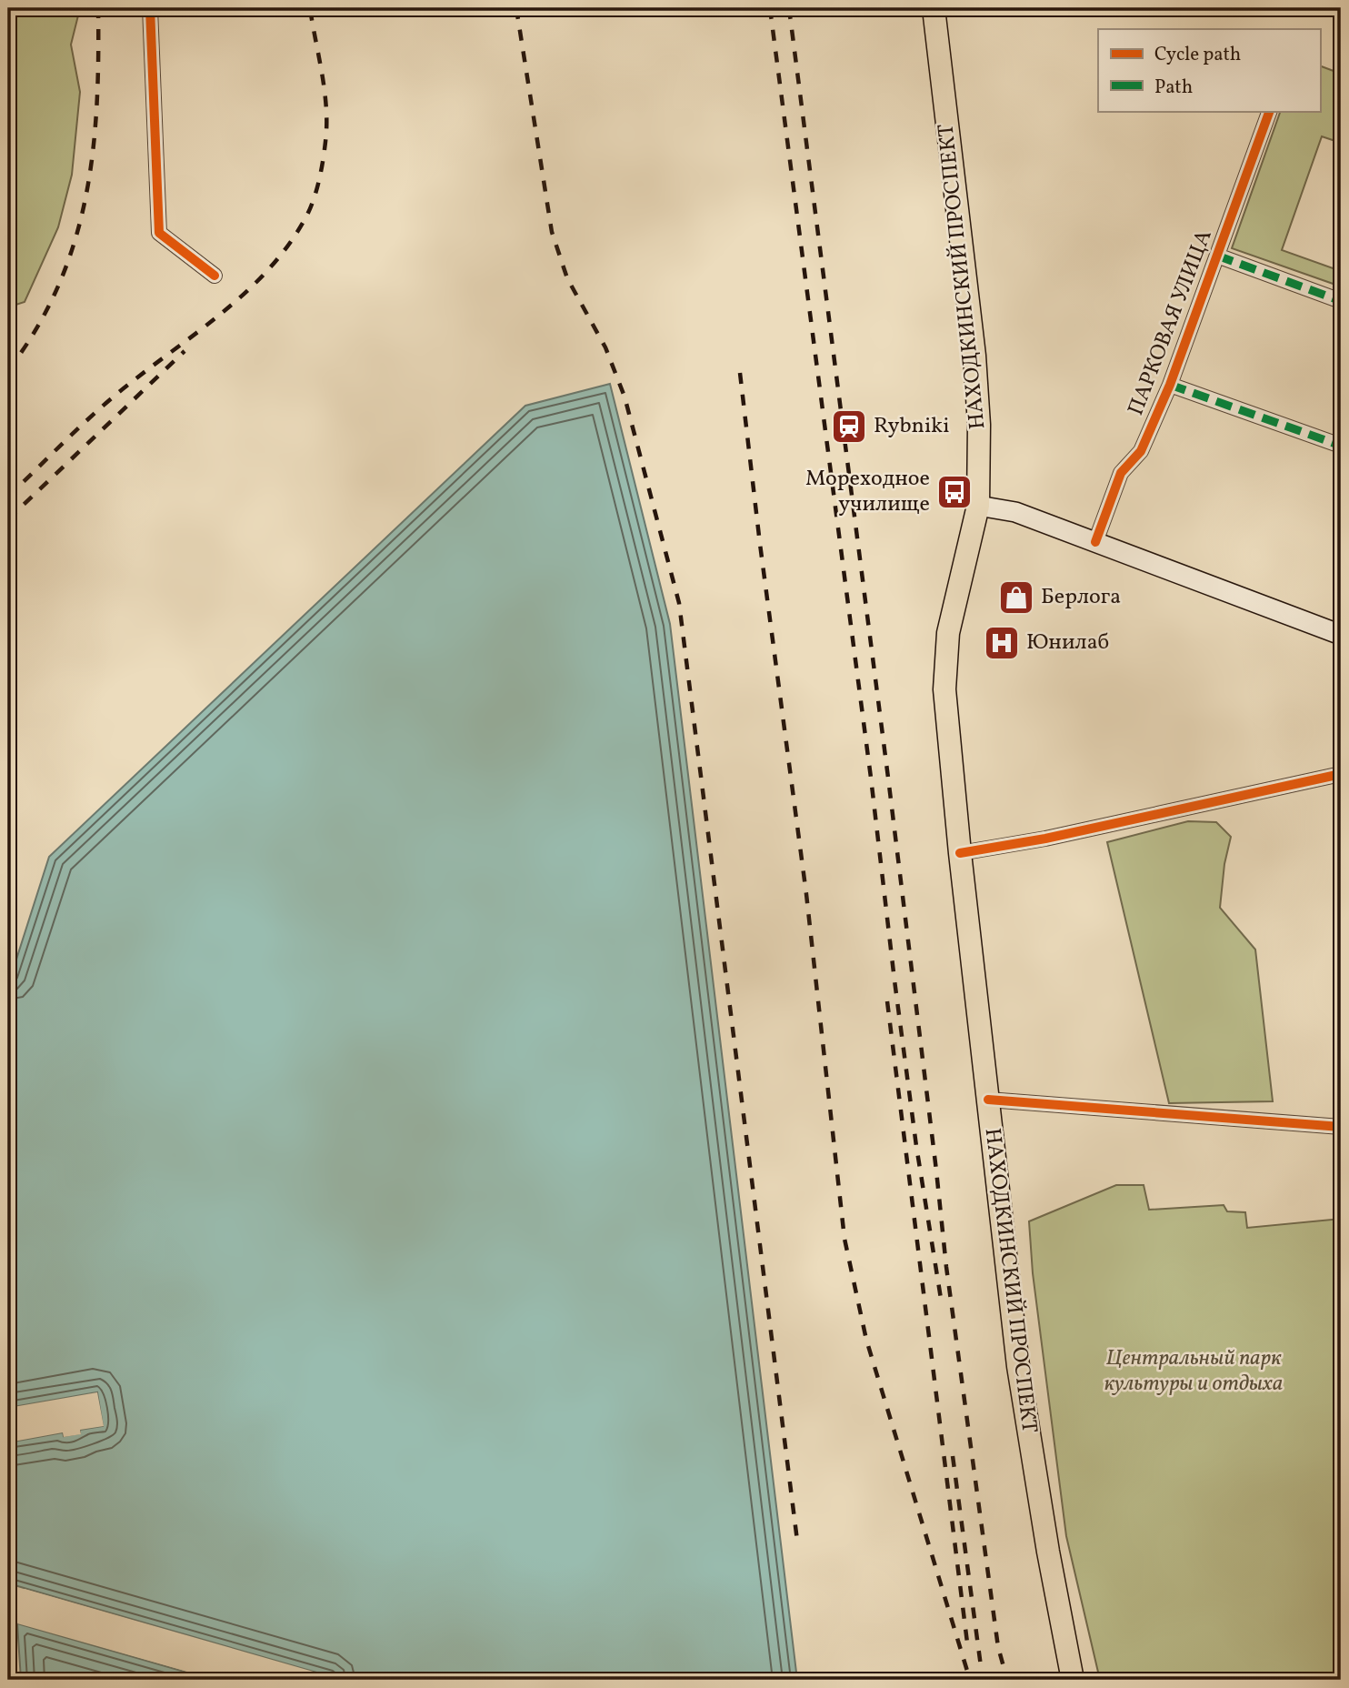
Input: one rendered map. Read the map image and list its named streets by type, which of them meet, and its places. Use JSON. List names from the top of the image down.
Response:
{
  "streets": {
    "main road": ["НАХОДКИНСКИЙ ПРОСПЕКТ"],
    "street": ["ПАРКОВАЯ УЛИЦА"]
  },
  "parks": ["Центральный парк культуры и отдыха"],
  "places": {
    "station": ["Rybniki"],
    "bus stop": ["Мореходное училище"],
    "shop": ["Берлога"],
    "hospital": ["Юнилаб"]
  },
  "legend": ["Cycle path", "Path"]
}
